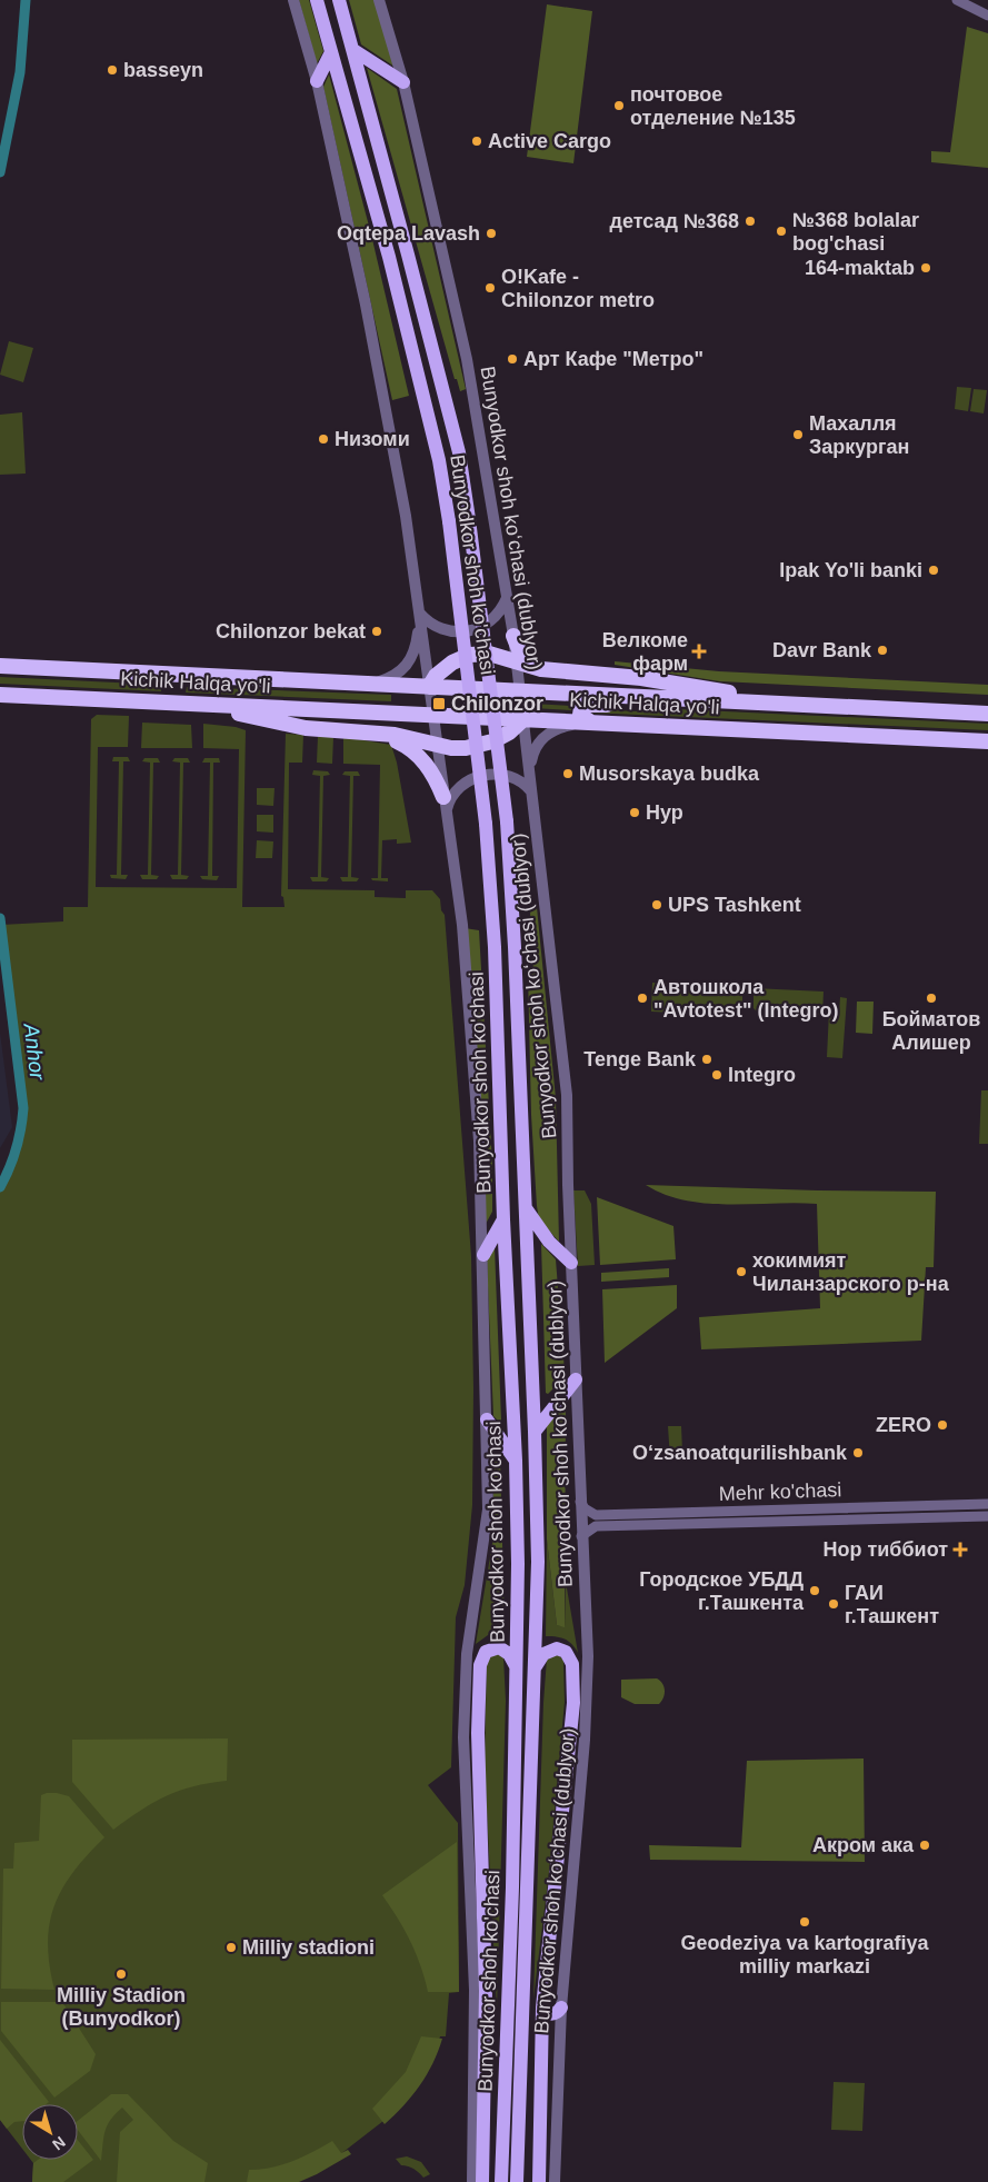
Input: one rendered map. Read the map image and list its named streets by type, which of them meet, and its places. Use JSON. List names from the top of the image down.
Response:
{
  "streets": {
    "highway": ["Kichik Halqa yo'li"],
    "main road": ["Bunyodkor shoh ko'chasi"],
    "street": ["Bunyodkor shoh koʻchasi (dublyor)", "Mehr ko'chasi"]
  },
  "crossings": [
    ["Bunyodkor shoh koʻchasi (dublyor)", "Kichik Halqa yo'li"]
  ],
  "water": ["Anhor"],
  "places": {
    "other": [
      "basseyn",
      "почтовое отделение №135",
      "Active Cargo",
      "детсад №368",
      "№368 bolalar bog'chasi",
      "Oqtepa Lavash",
      "164-maktab",
      "O!Kafe - Chilonzor metro",
      "Арт Кафе \"Метро\"",
      "Махалля Заркурган",
      "Низоми",
      "Ipak Yo'li banki",
      "Chilonzor bekat",
      "Davr Bank",
      "Musorskaya budka",
      "Нур",
      "UPS Tashkent",
      "Автошкола \"Avtotest\" (Integro)",
      "Бойматов Алишер",
      "Tenge Bank",
      "Integro",
      "хокимият Чиланзарского р-на",
      "ZERO",
      "Oʻzsanoatqurilishbank",
      "Городское УБДД г.Ташкента",
      "ГАИ г.Ташкент",
      "Акром ака",
      "Geodeziya va kartografiya milliy markazi",
      "Milliy stadioni",
      "Milliy Stadion (Bunyodkor)"
    ],
    "health": ["Велкоме фарм", "Нор тиббиот"],
    "transit": ["Chilonzor"]
  },
  "north": "bottom right"
}
